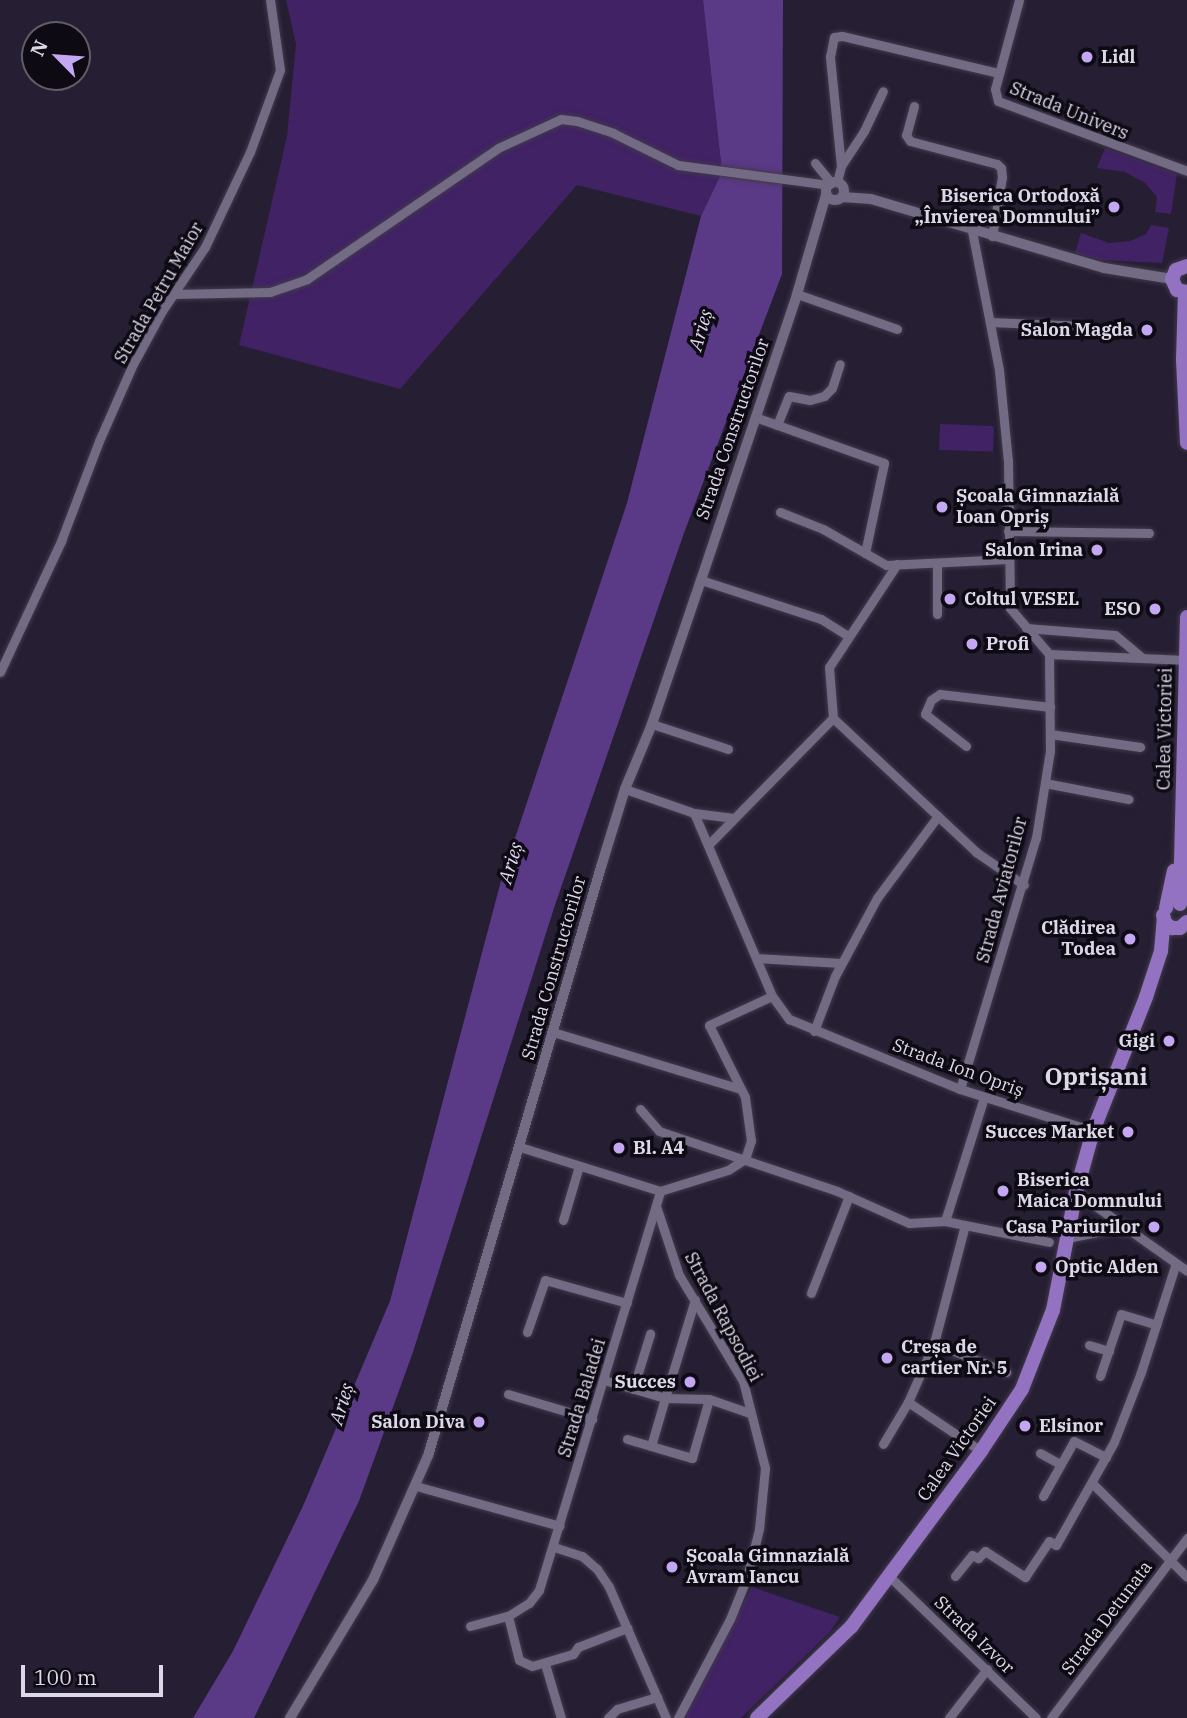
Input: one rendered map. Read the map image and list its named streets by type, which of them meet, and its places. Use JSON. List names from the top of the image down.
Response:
{
  "streets": {
    "main road": ["Calea Victoriei"],
    "street": [
      "Strada Univers",
      "Strada Petru Maior",
      "Strada Constructorilor",
      "Strada Aviatorilor",
      "Strada Ion Opriș",
      "Strada Rapsodiei",
      "Strada Baladei",
      "Strada Detunata",
      "Strada Izvor"
    ]
  },
  "crossings": [
    ["Calea Victoriei", "Strada Ion Opriș"],
    ["Calea Victoriei", "Strada Izvor"],
    ["Strada Aviatorilor", "Strada Ion Opriș"],
    ["Strada Rapsodiei", "Strada Baladei"]
  ],
  "districts": ["Oprișani"],
  "water": ["Arieș"],
  "places": [
    "Lidl",
    "Biserica Ortodoxă „Învierea Domnului”",
    "Salon Magda",
    "Școala Gimnazială Ioan Opriș",
    "Salon Irina",
    "Coltul VESEL",
    "ESO",
    "Profi",
    "Clădirea Todea",
    "Gigi",
    "Succes Market",
    "Bl. A4",
    "Biserica Maica Domnului",
    "Casa Pariurilor",
    "Optic Alden",
    "Creșa de cartier Nr. 5",
    "Succes",
    "Salon Diva",
    "Elsinor",
    "Școala Gimnazială Avram Iancu"
  ],
  "scale_bar": "100 m",
  "north": "top left"
}
